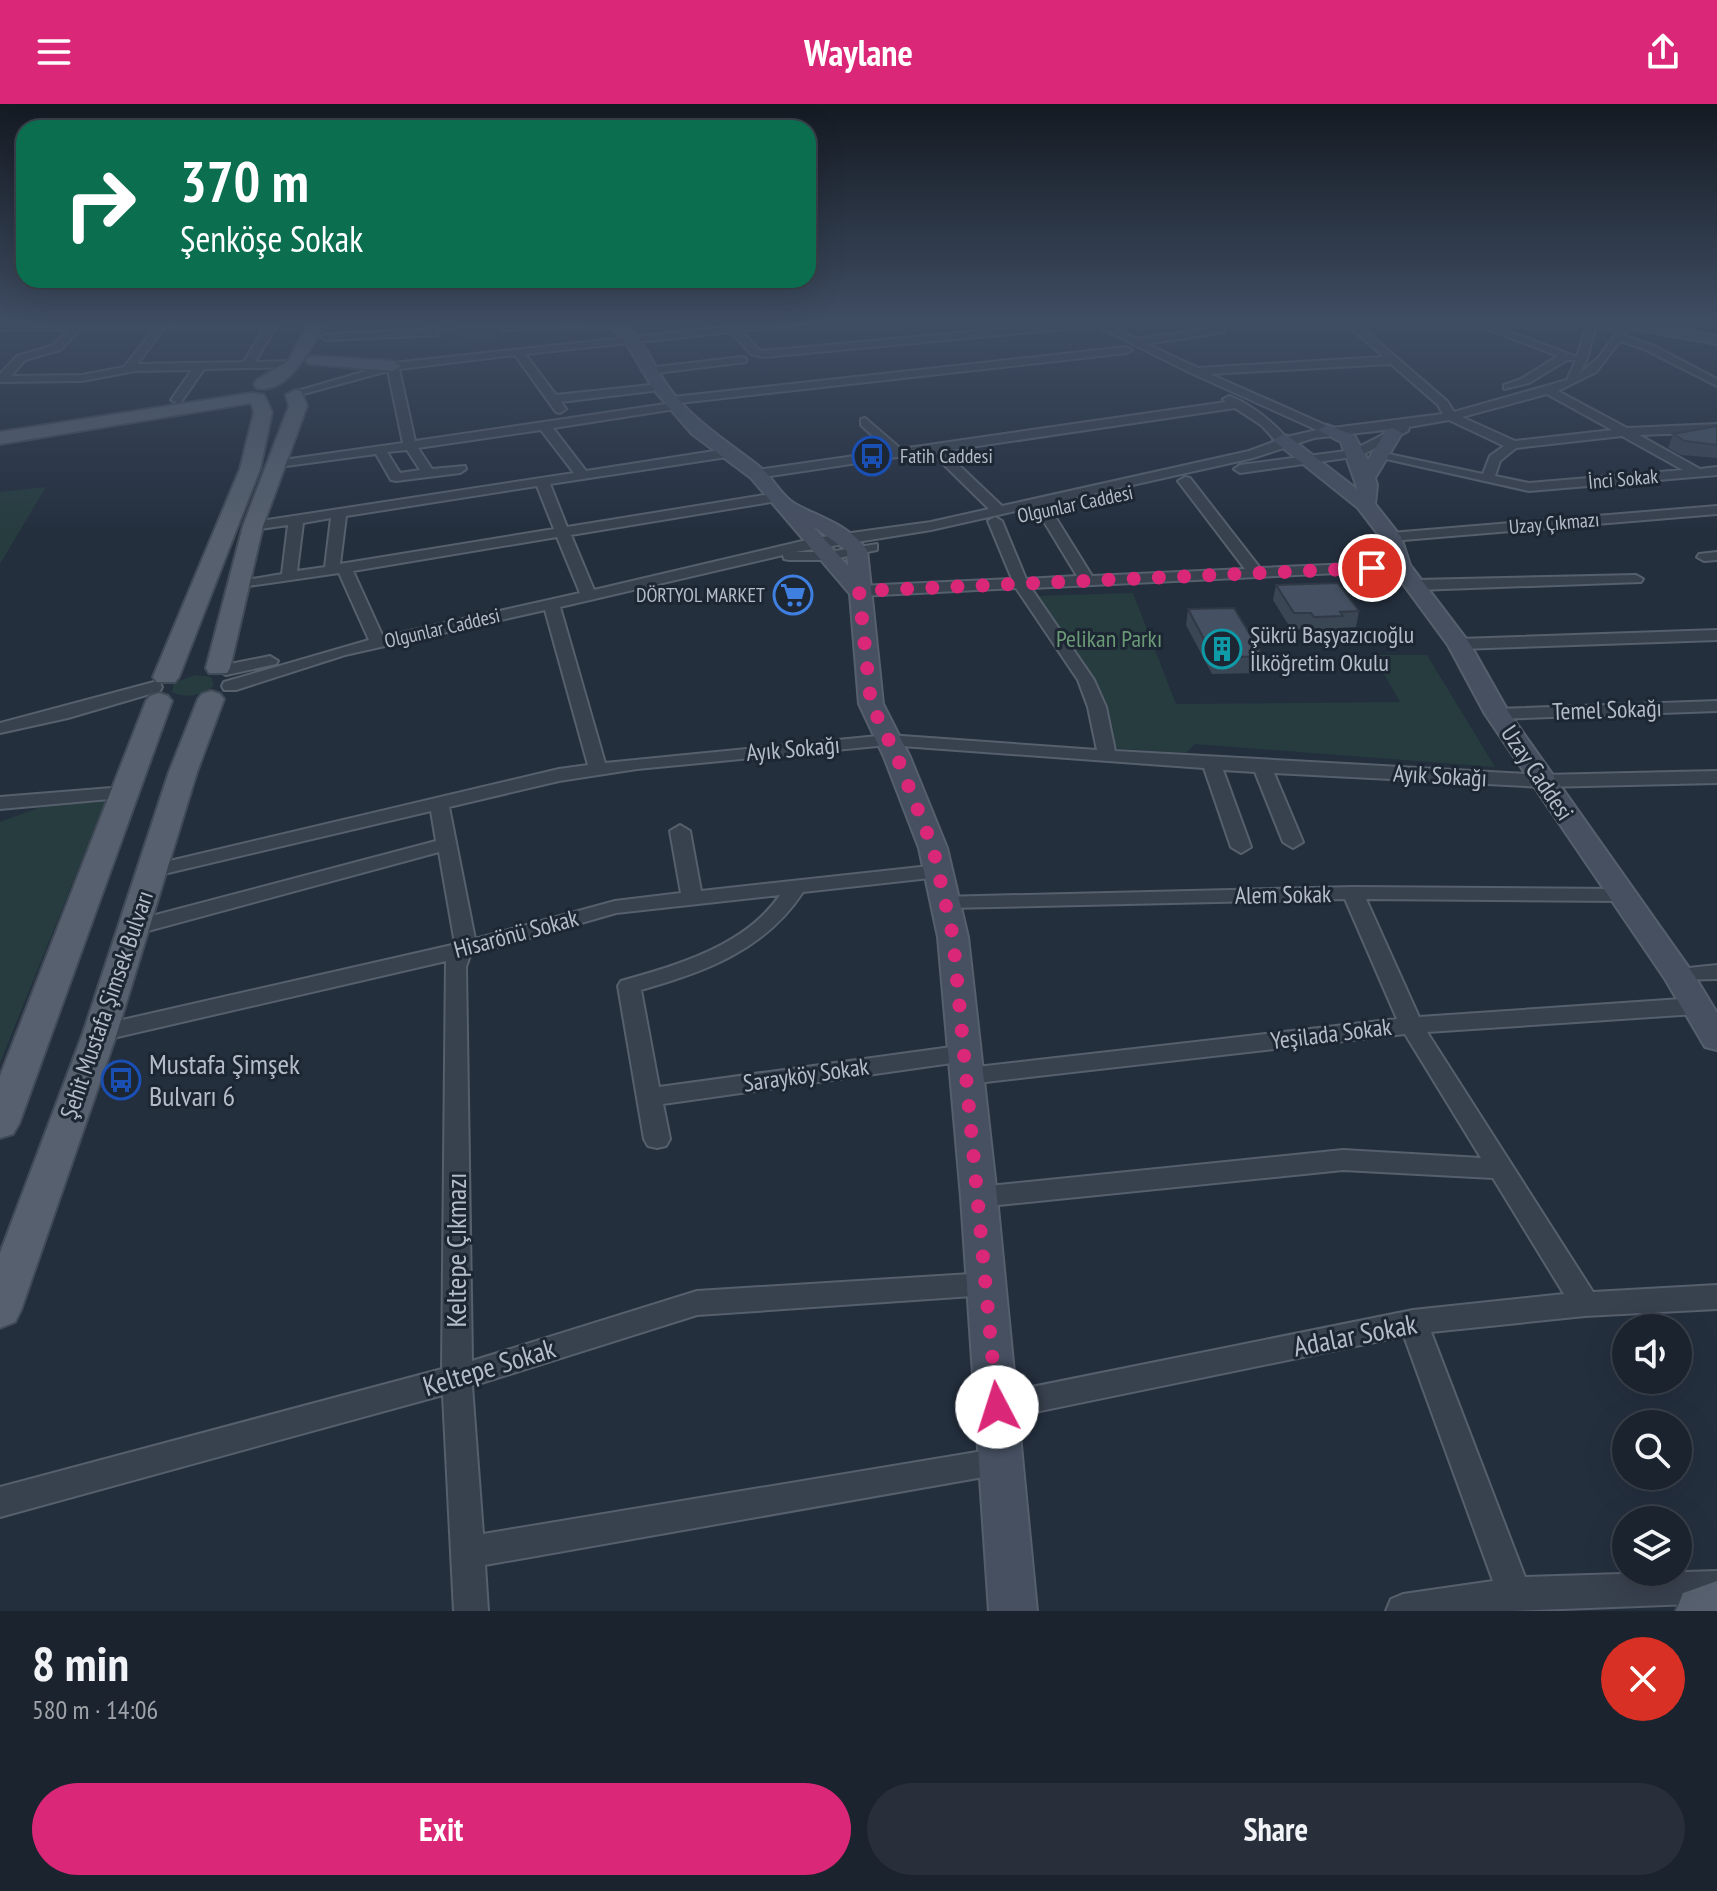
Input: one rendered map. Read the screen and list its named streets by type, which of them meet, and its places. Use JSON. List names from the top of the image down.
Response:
{
  "streets": {
    "main road": ["Uzay Caddesi", "Şehit Mustafa Şimsek Bulvarı"],
    "street": [
      "İnci Sokak",
      "Olgunlar Caddesi",
      "Uzay Çıkmazı",
      "Temel Sokağı",
      "Ayık Sokağı",
      "Alem Sokak",
      "Hisarönü Sokak",
      "Yeşilada Sokak",
      "Sarayköy Sokak",
      "Keltepe Çıkmazı",
      "Adalar Sokak",
      "Keltepe Sokak"
    ]
  },
  "crossings": [
    ["Olgunlar Caddesi", "Uzay Caddesi"],
    ["Olgunlar Caddesi", "Şehit Mustafa Şimsek Bulvarı"],
    ["Uzay Çıkmazı", "Uzay Caddesi"],
    ["Temel Sokağı", "Uzay Caddesi"],
    ["Ayık Sokağı", "Uzay Caddesi"],
    ["Ayık Sokağı", "Şehit Mustafa Şimsek Bulvarı"],
    ["Ayık Sokağı", "Keltepe Çıkmazı"],
    ["Uzay Caddesi", "Alem Sokak"],
    ["Uzay Caddesi", "Yeşilada Sokak"],
    ["Alem Sokak", "Hisarönü Sokak"],
    ["Hisarönü Sokak", "Şehit Mustafa Şimsek Bulvarı"],
    ["Hisarönü Sokak", "Keltepe Çıkmazı"],
    ["Yeşilada Sokak", "Sarayköy Sokak"],
    ["Keltepe Çıkmazı", "Keltepe Sokak"]
  ],
  "parks": ["Pelikan Parkı"],
  "places": {
    "bus stop": ["Fatih Caddesi", "Mustafa Şimşek Bulvarı 6"],
    "supermarket": ["DÖRTYOL MARKET"],
    "building": ["Şükrü Başyazıcıoğlu İlköğretim Okulu"]
  },
  "page": {
    "header": "Waylane",
    "turn": ["370 m", "Şenköşe Sokak"],
    "heading": ["8 min", "580 m · 14:06"],
    "buttons": ["Exit", "Share"]
  }
}
